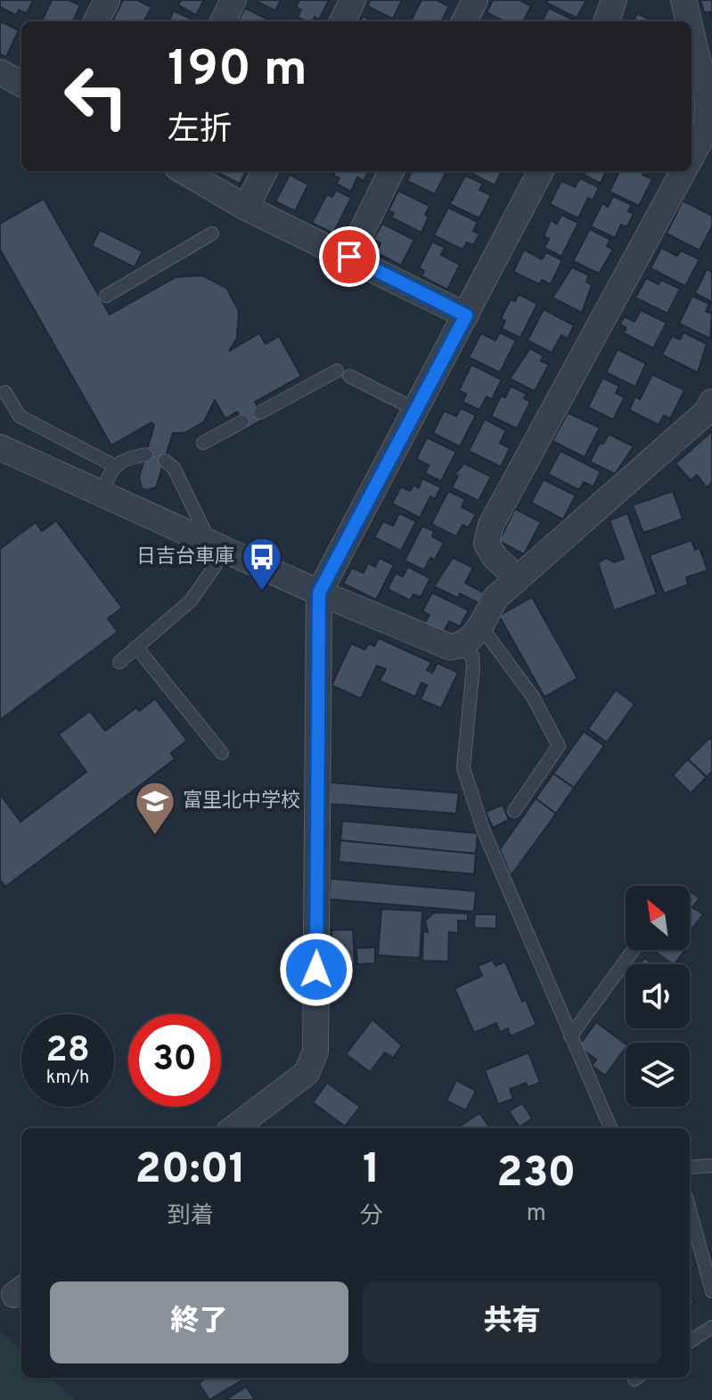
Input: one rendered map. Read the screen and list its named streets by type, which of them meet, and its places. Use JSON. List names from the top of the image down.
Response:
{
  "places": {
    "bus stop": ["日吉台車庫"],
    "school or university": ["富里北中学校"]
  },
  "north": "top left",
  "page": {
    "turn": ["190 m", "左折"],
    "speed": "28 km/h",
    "limit": "30",
    "eta": [
      "20:01",
      "到着",
      "1",
      "分",
      "230",
      "m"
    ],
    "buttons": ["終了", "共有"]
  }
}
